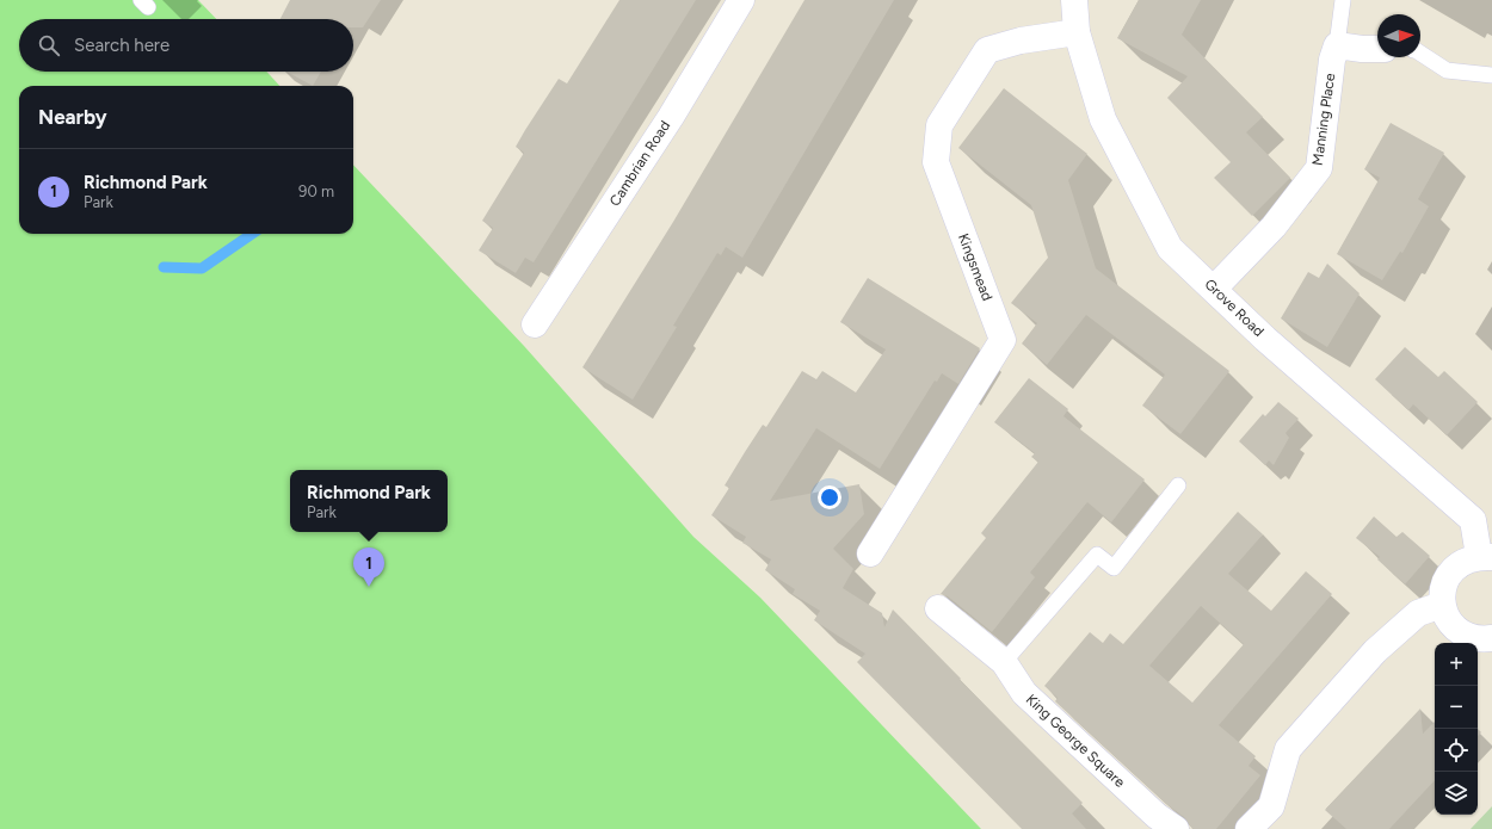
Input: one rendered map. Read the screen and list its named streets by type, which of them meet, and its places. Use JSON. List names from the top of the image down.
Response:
{
  "streets": {
    "street": [
      "Manning Place",
      "Cambrian Road",
      "Kingsmead",
      "Grove Road",
      "King George Square"
    ]
  },
  "crossings": [
    ["Manning Place", "Grove Road"],
    ["Kingsmead", "Grove Road"]
  ],
  "north": "right",
  "page": {
    "search": "Search here",
    "heading": "Nearby",
    "list": [
      {
        "mark": "1",
        "name": "Richmond Park",
        "note": "Park",
        "value": "90 m"
      }
    ],
    "popup": ["Richmond Park", "Park"],
    "pins": "1",
    "map_buttons": ["+", "−"]
  }
}
